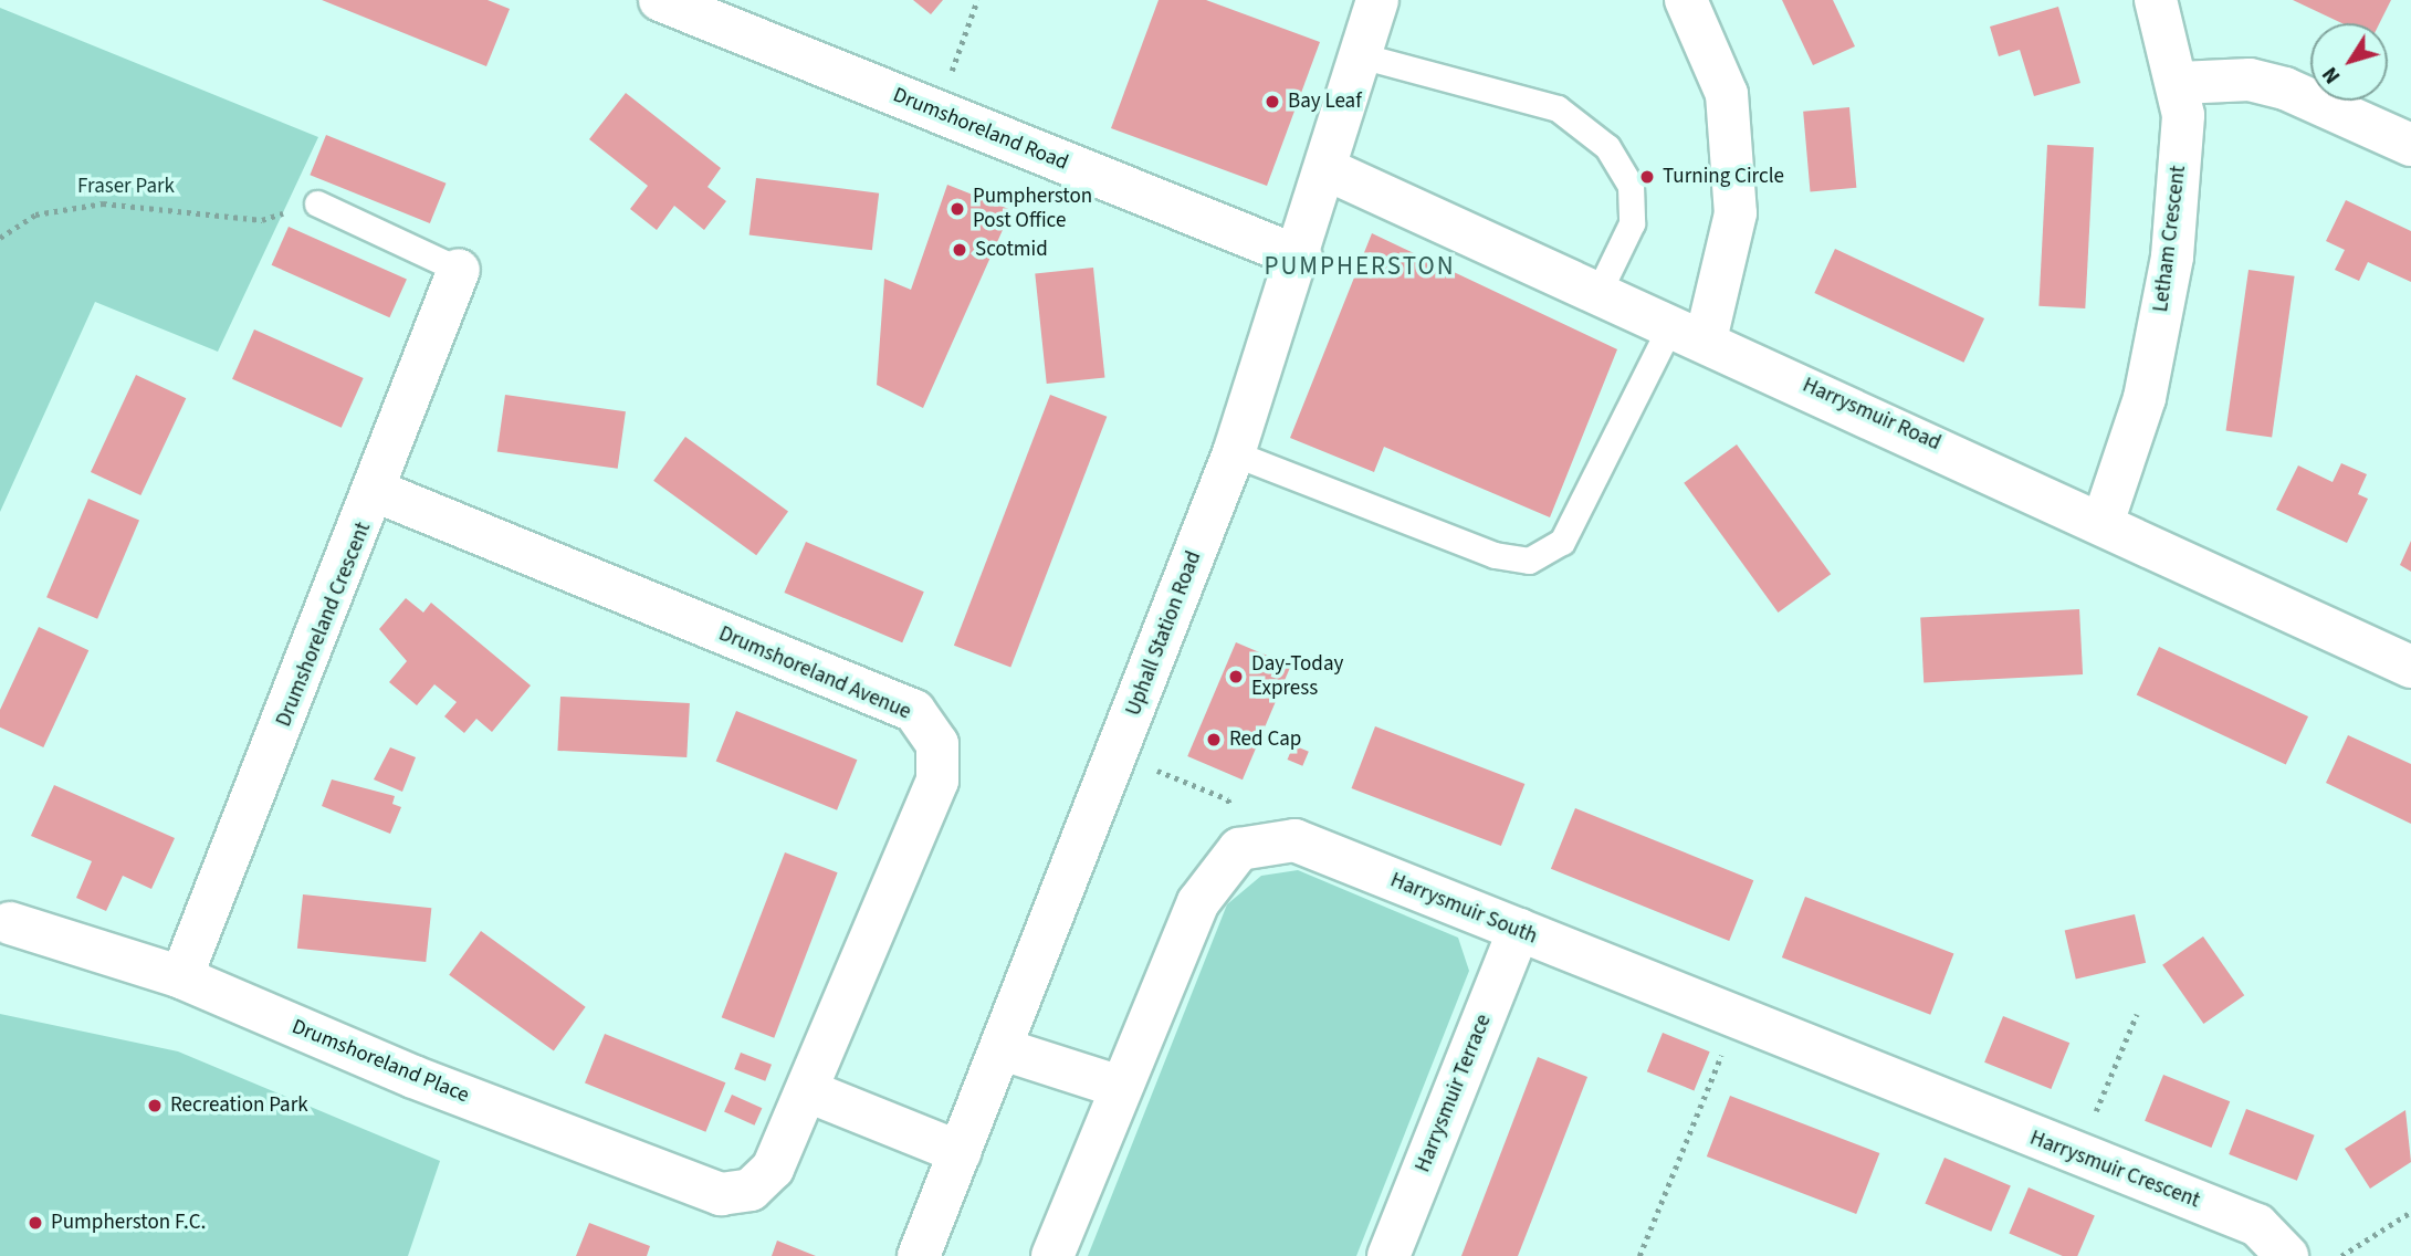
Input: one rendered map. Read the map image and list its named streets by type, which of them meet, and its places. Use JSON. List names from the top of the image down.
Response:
{
  "streets": {
    "street": [
      "Drumshoreland Road",
      "Letham Crescent",
      "Harrysmuir Road",
      "Drumshoreland Crescent",
      "Uphall Station Road",
      "Drumshoreland Avenue",
      "Harrysmuir South",
      "Drumshoreland Place",
      "Harrysmuir Terrace",
      "Harrysmuir Crescent"
    ]
  },
  "crossings": [
    ["Drumshoreland Road", "Uphall Station Road"],
    ["Letham Crescent", "Harrysmuir Road"],
    ["Harrysmuir Road", "Uphall Station Road"],
    ["Drumshoreland Crescent", "Drumshoreland Avenue"],
    ["Drumshoreland Crescent", "Drumshoreland Place"],
    ["Drumshoreland Avenue", "Drumshoreland Place"],
    ["Harrysmuir South", "Harrysmuir Terrace"],
    ["Harrysmuir South", "Harrysmuir Crescent"]
  ],
  "districts": ["PUMPHERSTON"],
  "parks": ["Fraser Park"],
  "places": [
    "Bay Leaf",
    "Turning Circle",
    "Pumpherston Post Office",
    "Scotmid",
    "Day-Today Express",
    "Red Cap",
    "Recreation Park",
    "Pumpherston F.C."
  ],
  "north": "bottom left"
}
